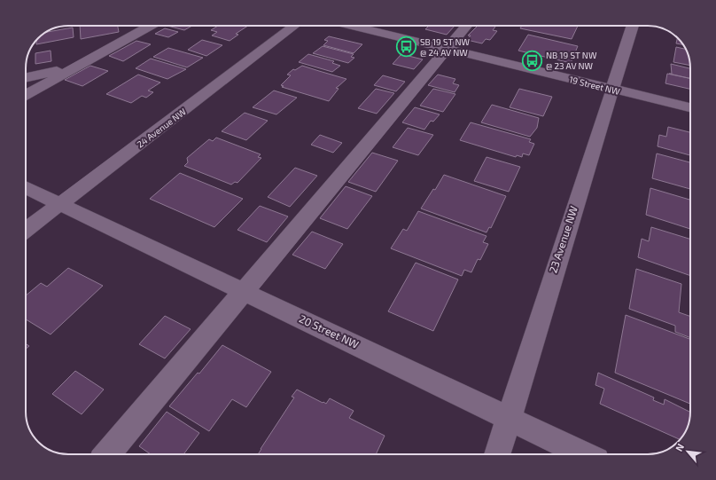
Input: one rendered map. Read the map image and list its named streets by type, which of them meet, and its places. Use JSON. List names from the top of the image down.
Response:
{
  "streets": {
    "street": [
      "19 Street NW",
      "24 Avenue NW",
      "23 Avenue NW",
      "20 Street NW"
    ]
  },
  "crossings": [
    ["19 Street NW", "23 Avenue NW"],
    ["24 Avenue NW", "20 Street NW"],
    ["23 Avenue NW", "20 Street NW"]
  ],
  "places": {
    "bus stop": ["SB 19 ST NW @ 24 AV NW", "NB 19 ST NW @ 23 AV NW"]
  },
  "north": "top left"
}
